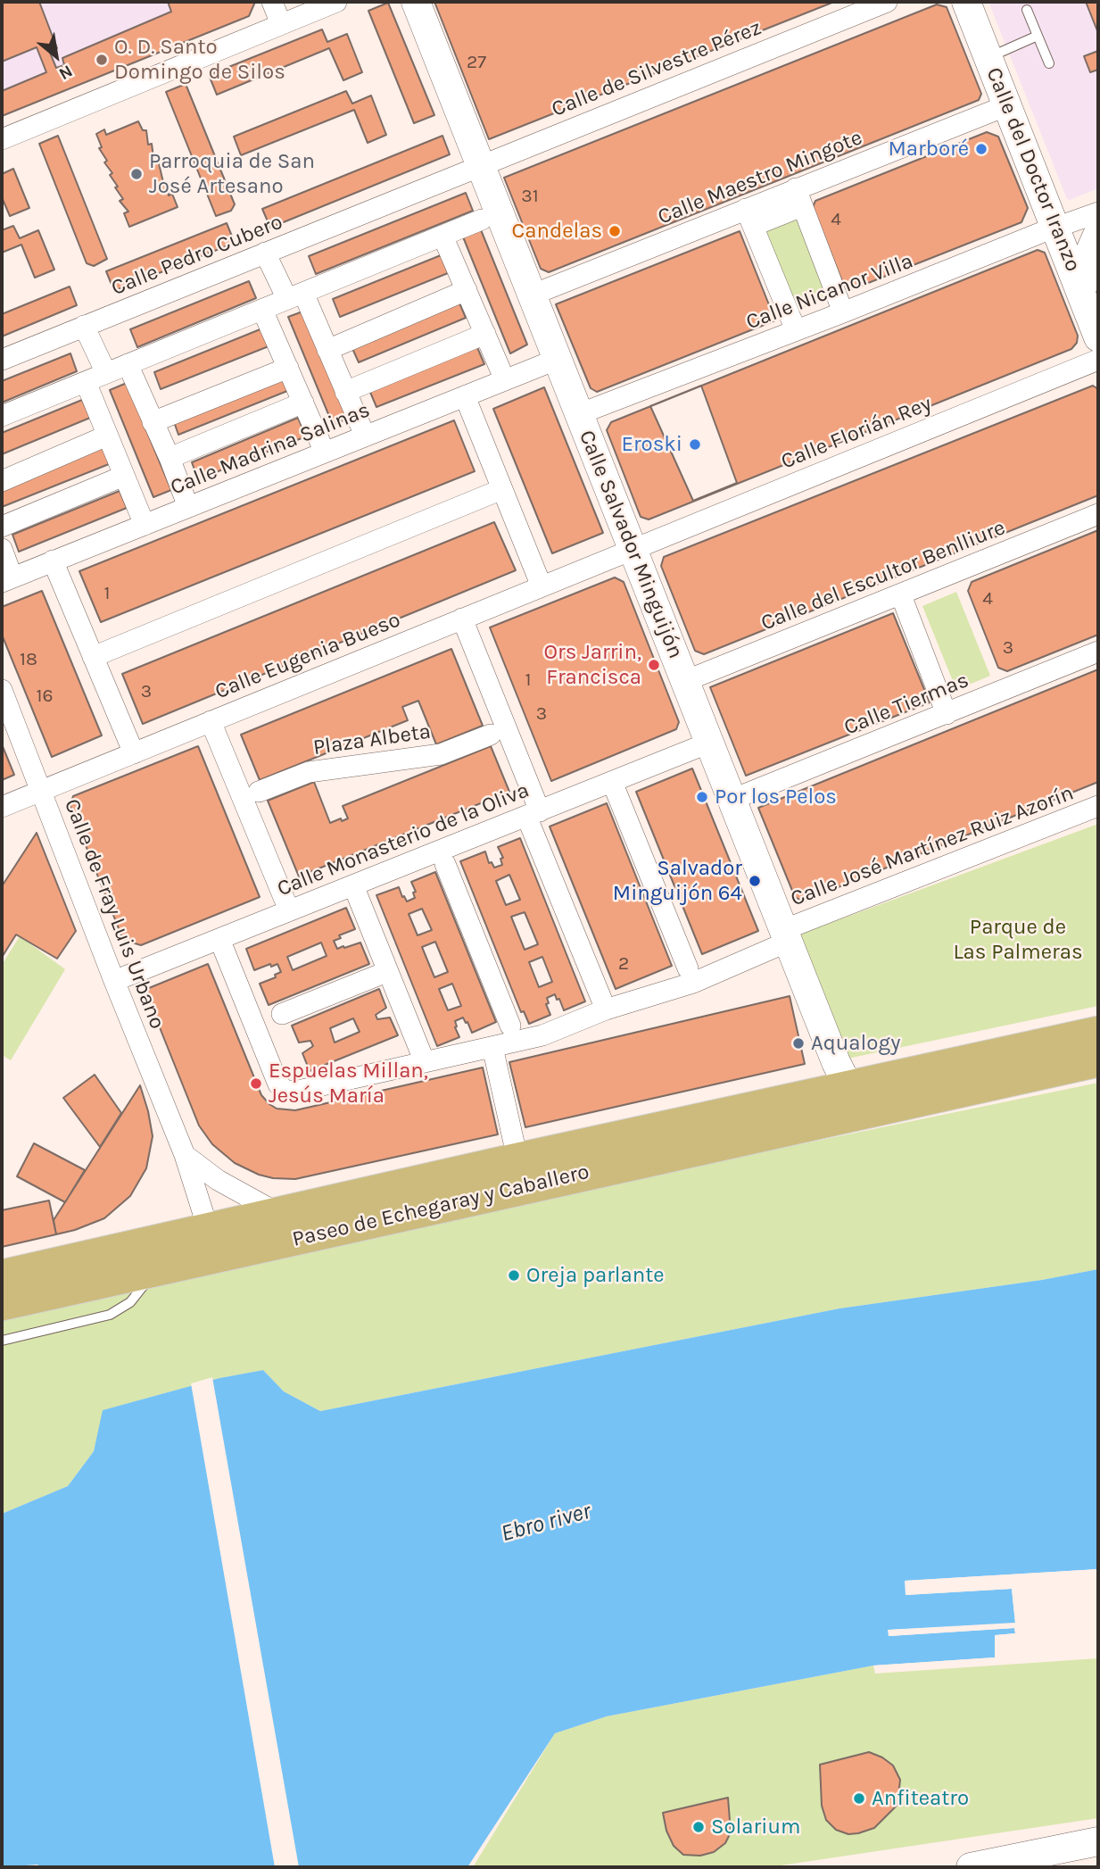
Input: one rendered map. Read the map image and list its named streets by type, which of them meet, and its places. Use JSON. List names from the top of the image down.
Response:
{
  "streets": {
    "main road": ["Paseo de Echegaray y Caballero"],
    "street": [
      "Calle de Silvestre Pérez",
      "Calle del Doctor Iranzo",
      "Calle Maestro Mingote",
      "Calle Pedro Cubero",
      "Calle Nicanor Villa",
      "Calle Florián Rey",
      "Calle Madrina Salinas",
      "Calle Salvador Minguijón",
      "Calle del Escultor Benlliure",
      "Calle Eugenia Bueso",
      "Calle Tiermas",
      "Plaza Albeta",
      "Calle Monasterio de la Oliva",
      "Calle José Martínez Ruiz Azorín",
      "Calle de Fray Luis Urbano"
    ]
  },
  "crossings": [
    ["Calle de Silvestre Pérez", "Calle Pedro Cubero"],
    ["Calle de Silvestre Pérez", "Calle Salvador Minguijón"],
    ["Calle del Doctor Iranzo", "Calle Maestro Mingote"],
    ["Calle del Doctor Iranzo", "Calle Nicanor Villa"],
    ["Calle Maestro Mingote", "Calle Salvador Minguijón"],
    ["Calle Pedro Cubero", "Calle Salvador Minguijón"],
    ["Calle Nicanor Villa", "Calle Salvador Minguijón"],
    ["Calle Florián Rey", "Calle Salvador Minguijón"],
    ["Calle Florián Rey", "Calle Eugenia Bueso"],
    ["Calle Madrina Salinas", "Calle Salvador Minguijón"],
    ["Calle Salvador Minguijón", "Calle del Escultor Benlliure"],
    ["Calle Salvador Minguijón", "Calle Eugenia Bueso"],
    ["Calle Salvador Minguijón", "Calle Tiermas"],
    ["Calle Salvador Minguijón", "Calle Monasterio de la Oliva"],
    ["Calle Salvador Minguijón", "Calle José Martínez Ruiz Azorín"],
    ["Calle Salvador Minguijón", "Paseo de Echegaray y Caballero"],
    ["Calle Eugenia Bueso", "Calle de Fray Luis Urbano"],
    ["Calle Monasterio de la Oliva", "Calle José Martínez Ruiz Azorín"],
    ["Calle Monasterio de la Oliva", "Calle de Fray Luis Urbano"],
    ["Calle de Fray Luis Urbano", "Paseo de Echegaray y Caballero"]
  ],
  "water": ["Ebro river"],
  "parks": ["Parque de Las Palmeras"],
  "places": [
    "O. D. Santo Domingo de Silos",
    "Marboré",
    "Parroquia de San José Artesano",
    "Candelas",
    "Eroski",
    "Ors Jarrin, Francisca",
    "Por los Pelos",
    "Salvador Minguijón 64",
    "Aqualogy",
    "Espuelas Millan, Jesús María",
    "Oreja parlante",
    "Anfiteatro",
    "Solarium"
  ],
  "house_numbers": [
    "27",
    "31",
    "4",
    "1",
    "4",
    "3",
    "18",
    "1",
    "3",
    "16",
    "3",
    "2"
  ],
  "north": "bottom right"
}
